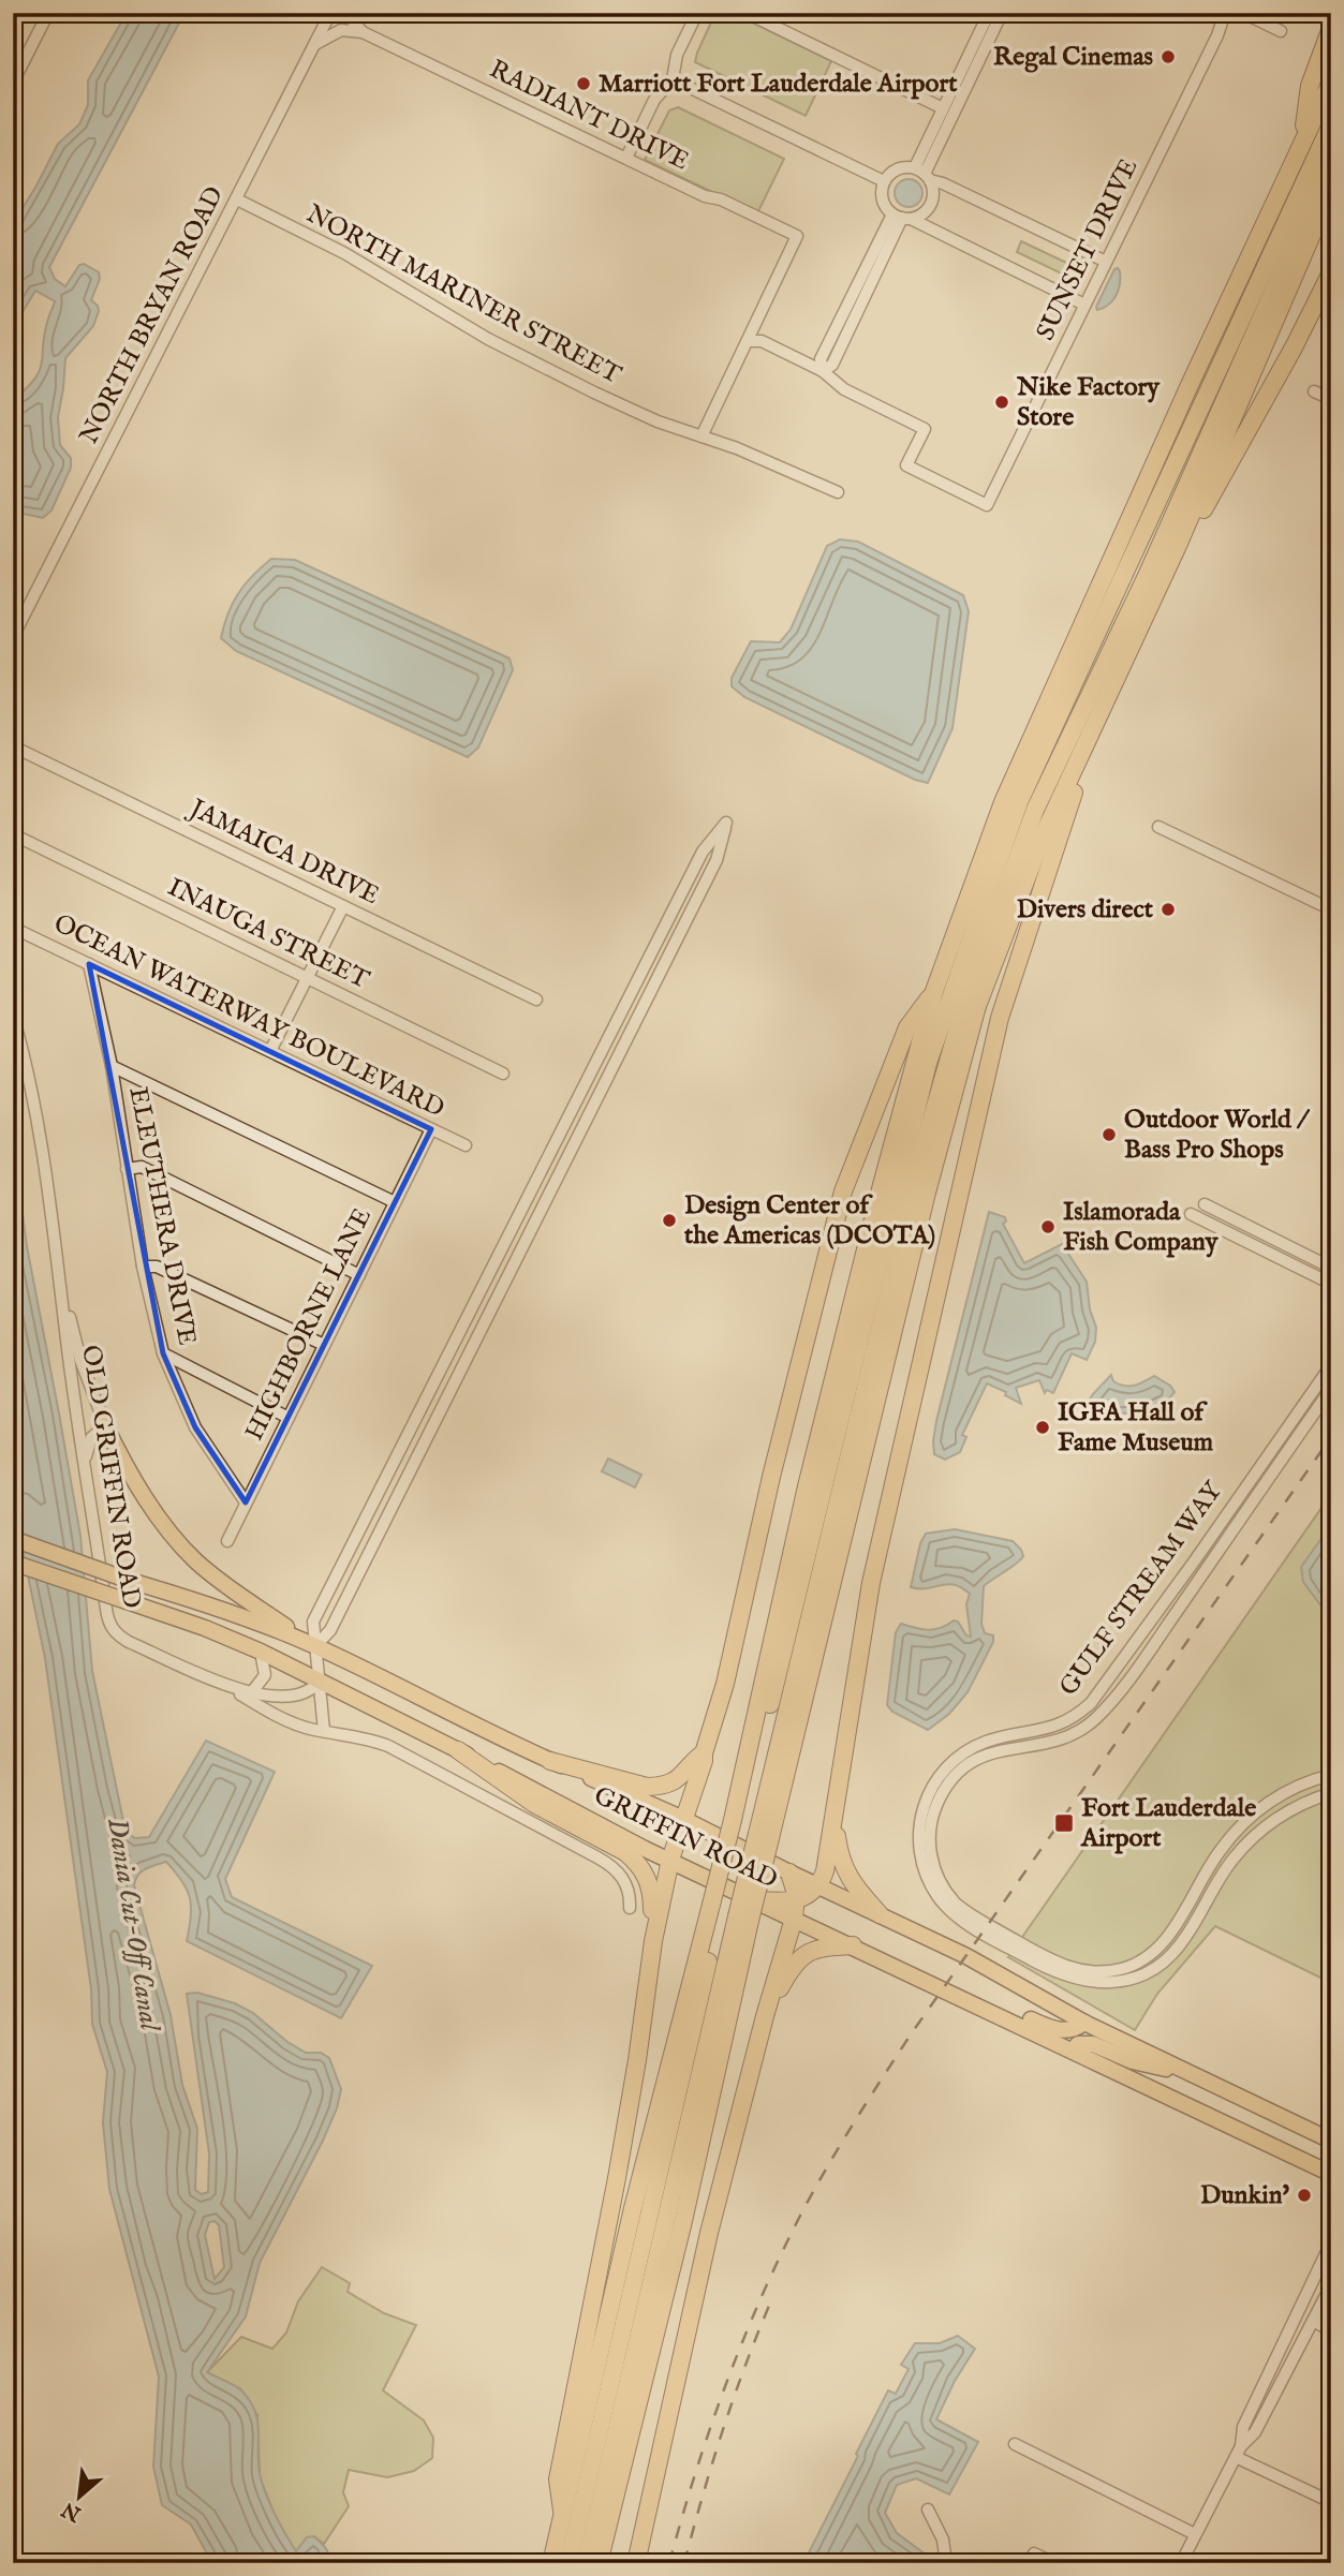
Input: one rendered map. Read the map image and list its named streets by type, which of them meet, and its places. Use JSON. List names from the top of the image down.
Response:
{
  "streets": {
    "main road": ["GRIFFIN ROAD"],
    "street": [
      "RADIANT DRIVE",
      "SUNSET DRIVE",
      "NORTH MARINER STREET",
      "NORTH BRYAN ROAD",
      "JAMAICA DRIVE",
      "INAUGA STREET",
      "OCEAN WATERWAY BOULEVARD",
      "ELEUTHERA DRIVE",
      "HIGHBORNE LANE",
      "OLD GRIFFIN ROAD",
      "GULF STREAM WAY"
    ]
  },
  "crossings": [
    ["NORTH MARINER STREET", "NORTH BRYAN ROAD"],
    ["OCEAN WATERWAY BOULEVARD", "ELEUTHERA DRIVE"],
    ["OCEAN WATERWAY BOULEVARD", "HIGHBORNE LANE"],
    ["ELEUTHERA DRIVE", "HIGHBORNE LANE"],
    ["OLD GRIFFIN ROAD", "GRIFFIN ROAD"]
  ],
  "water": ["Dania Cut-Off Canal"],
  "places": {
    "other": [
      "Regal Cinemas",
      "Marriott Fort Lauderdale Airport",
      "Nike Factory Store",
      "Divers direct",
      "Outdoor World / Bass Pro Shops",
      "Design Center of the Americas (DCOTA)",
      "Islamorada Fish Company",
      "IGFA Hall of Fame Museum",
      "Dunkin'"
    ],
    "transit": ["Fort Lauderdale Airport"]
  },
  "north": "bottom left"
}
